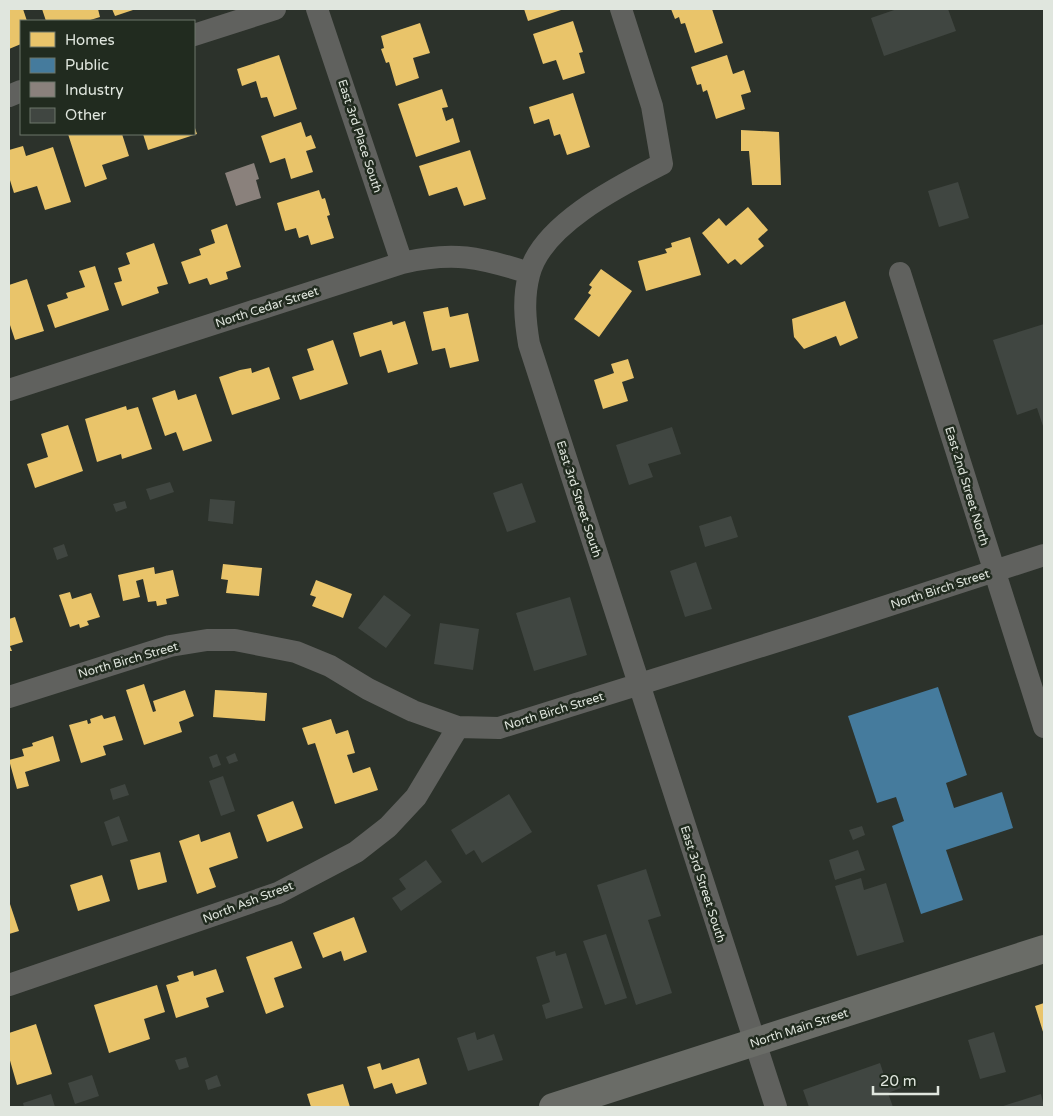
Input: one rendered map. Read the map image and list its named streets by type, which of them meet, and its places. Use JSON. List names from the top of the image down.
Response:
{
  "streets": {
    "main road": ["North Main Street"],
    "street": [
      "East 3rd Place South",
      "North Cedar Street",
      "East 2nd Street North",
      "East 3rd Street South",
      "North Birch Street",
      "North Ash Street"
    ]
  },
  "crossings": [
    ["East 3rd Place South", "North Cedar Street"],
    ["North Cedar Street", "East 3rd Street South"],
    ["East 2nd Street North", "North Birch Street"],
    ["East 3rd Street South", "North Birch Street"],
    ["East 3rd Street South", "North Main Street"],
    ["North Birch Street", "North Ash Street"]
  ],
  "legend": [
    "Homes",
    "Public",
    "Industry",
    "Other"
  ],
  "scale_bar": "20 m"
}
